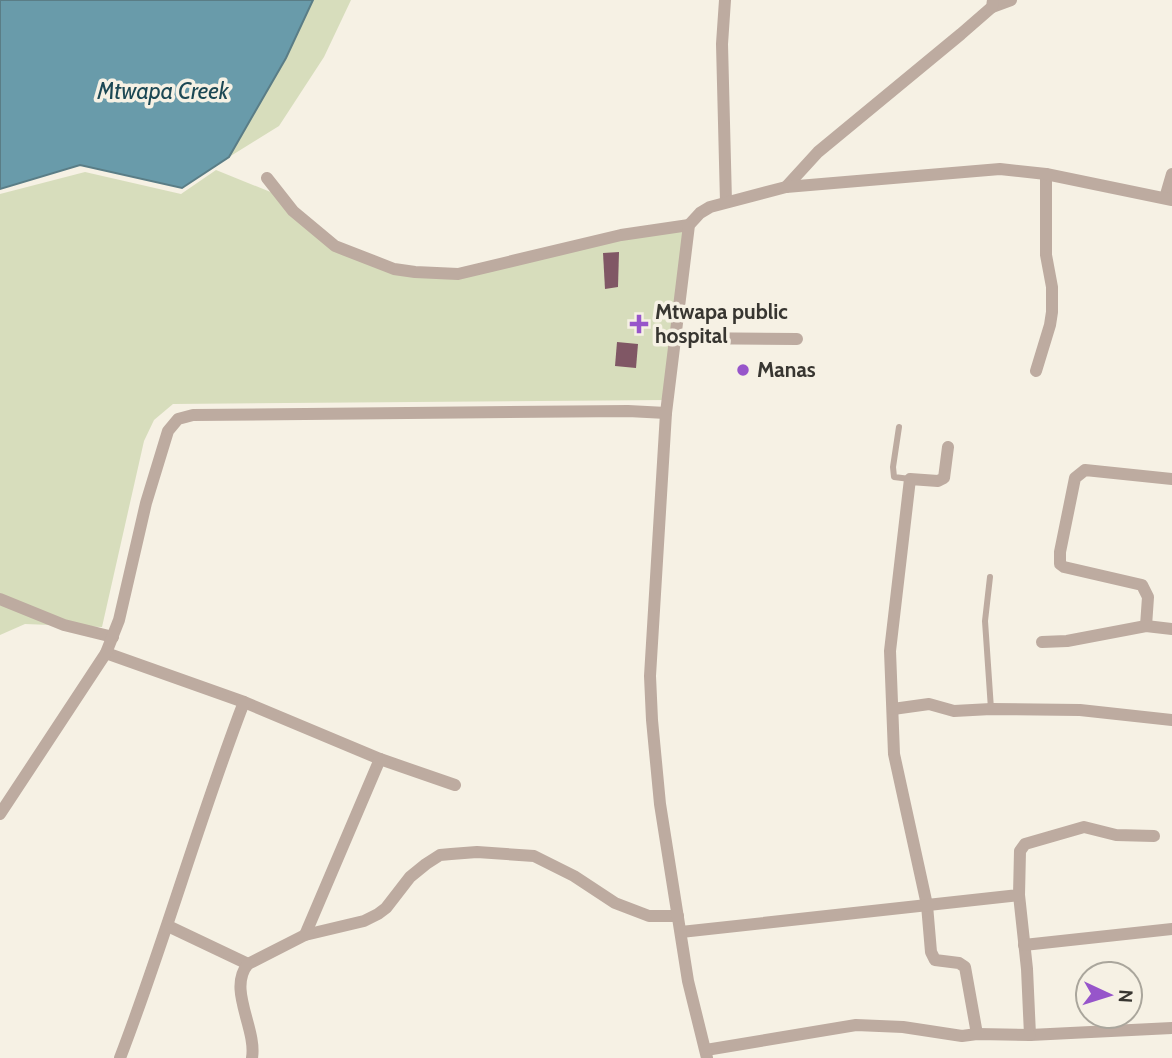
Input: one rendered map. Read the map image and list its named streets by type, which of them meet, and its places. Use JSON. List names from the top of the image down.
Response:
{
  "water": ["Mtwapa Creek"],
  "places": {
    "health": ["Mtwapa public hospital"],
    "other": ["Manas"]
  },
  "north": "right"
}
